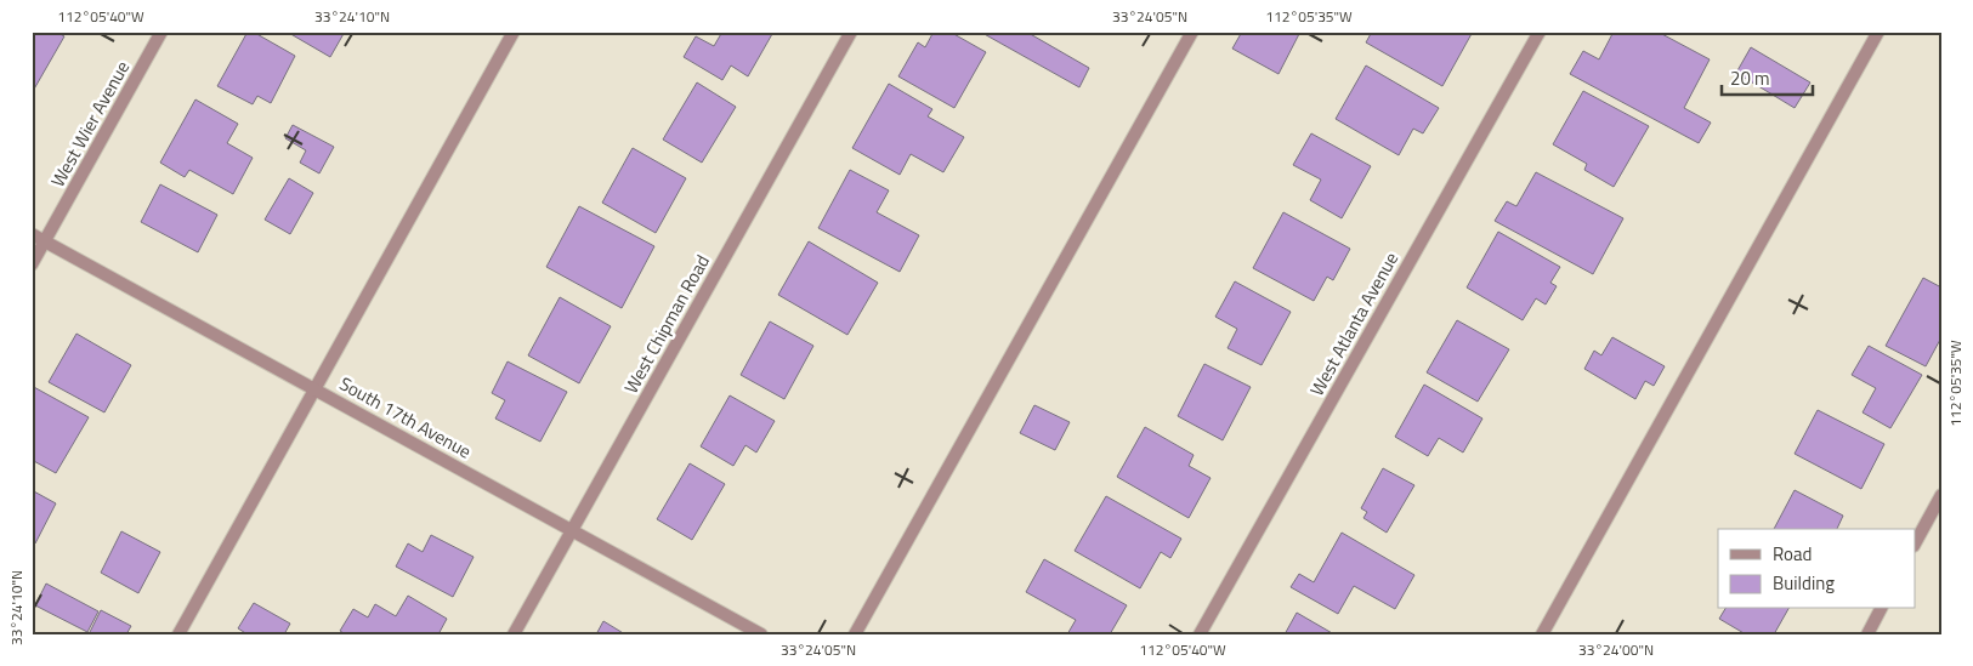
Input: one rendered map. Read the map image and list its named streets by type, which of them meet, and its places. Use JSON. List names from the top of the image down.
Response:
{
  "streets": {
    "street": [
      "West Wier Avenue",
      "West Chipman Road",
      "West Atlanta Avenue",
      "South 17th Avenue"
    ]
  },
  "crossings": [
    ["West Wier Avenue", "South 17th Avenue"],
    ["West Chipman Road", "South 17th Avenue"]
  ],
  "legend": ["Road", "Building"],
  "scale_bar": "20 m",
  "coordinates": [
    "112°05'40\"W",
    "33°24'10\"N",
    "33°24'05\"N",
    "112°05'35\"W",
    "33°24'00\"N"
  ]
}
